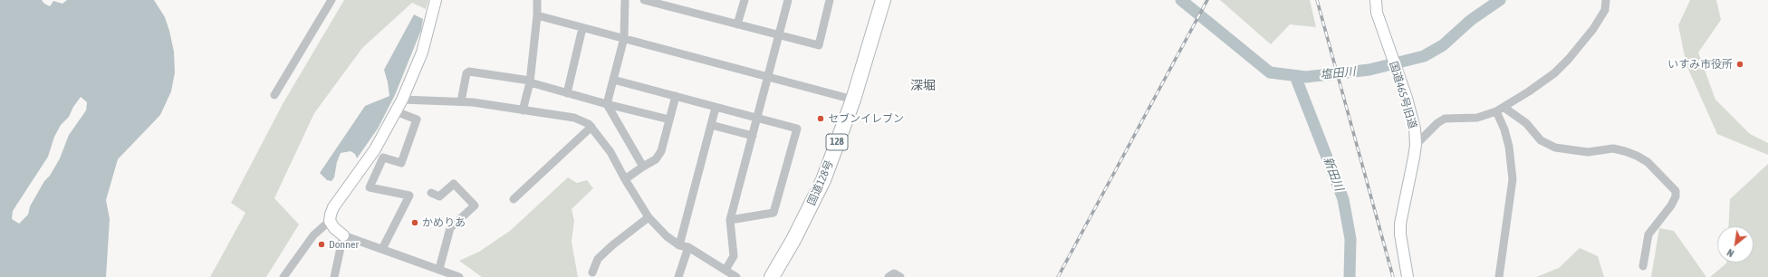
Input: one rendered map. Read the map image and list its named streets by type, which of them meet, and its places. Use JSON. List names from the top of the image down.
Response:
{
  "streets": {
    "highway": ["128", "国道128号"],
    "street": ["国道465号旧道"]
  },
  "districts": ["深堀"],
  "water": ["塩田川", "新田川"],
  "places": [
    "いすみ市役所",
    "セブンイレブン",
    "かめりあ",
    "Donner"
  ],
  "north": "bottom left"
}
